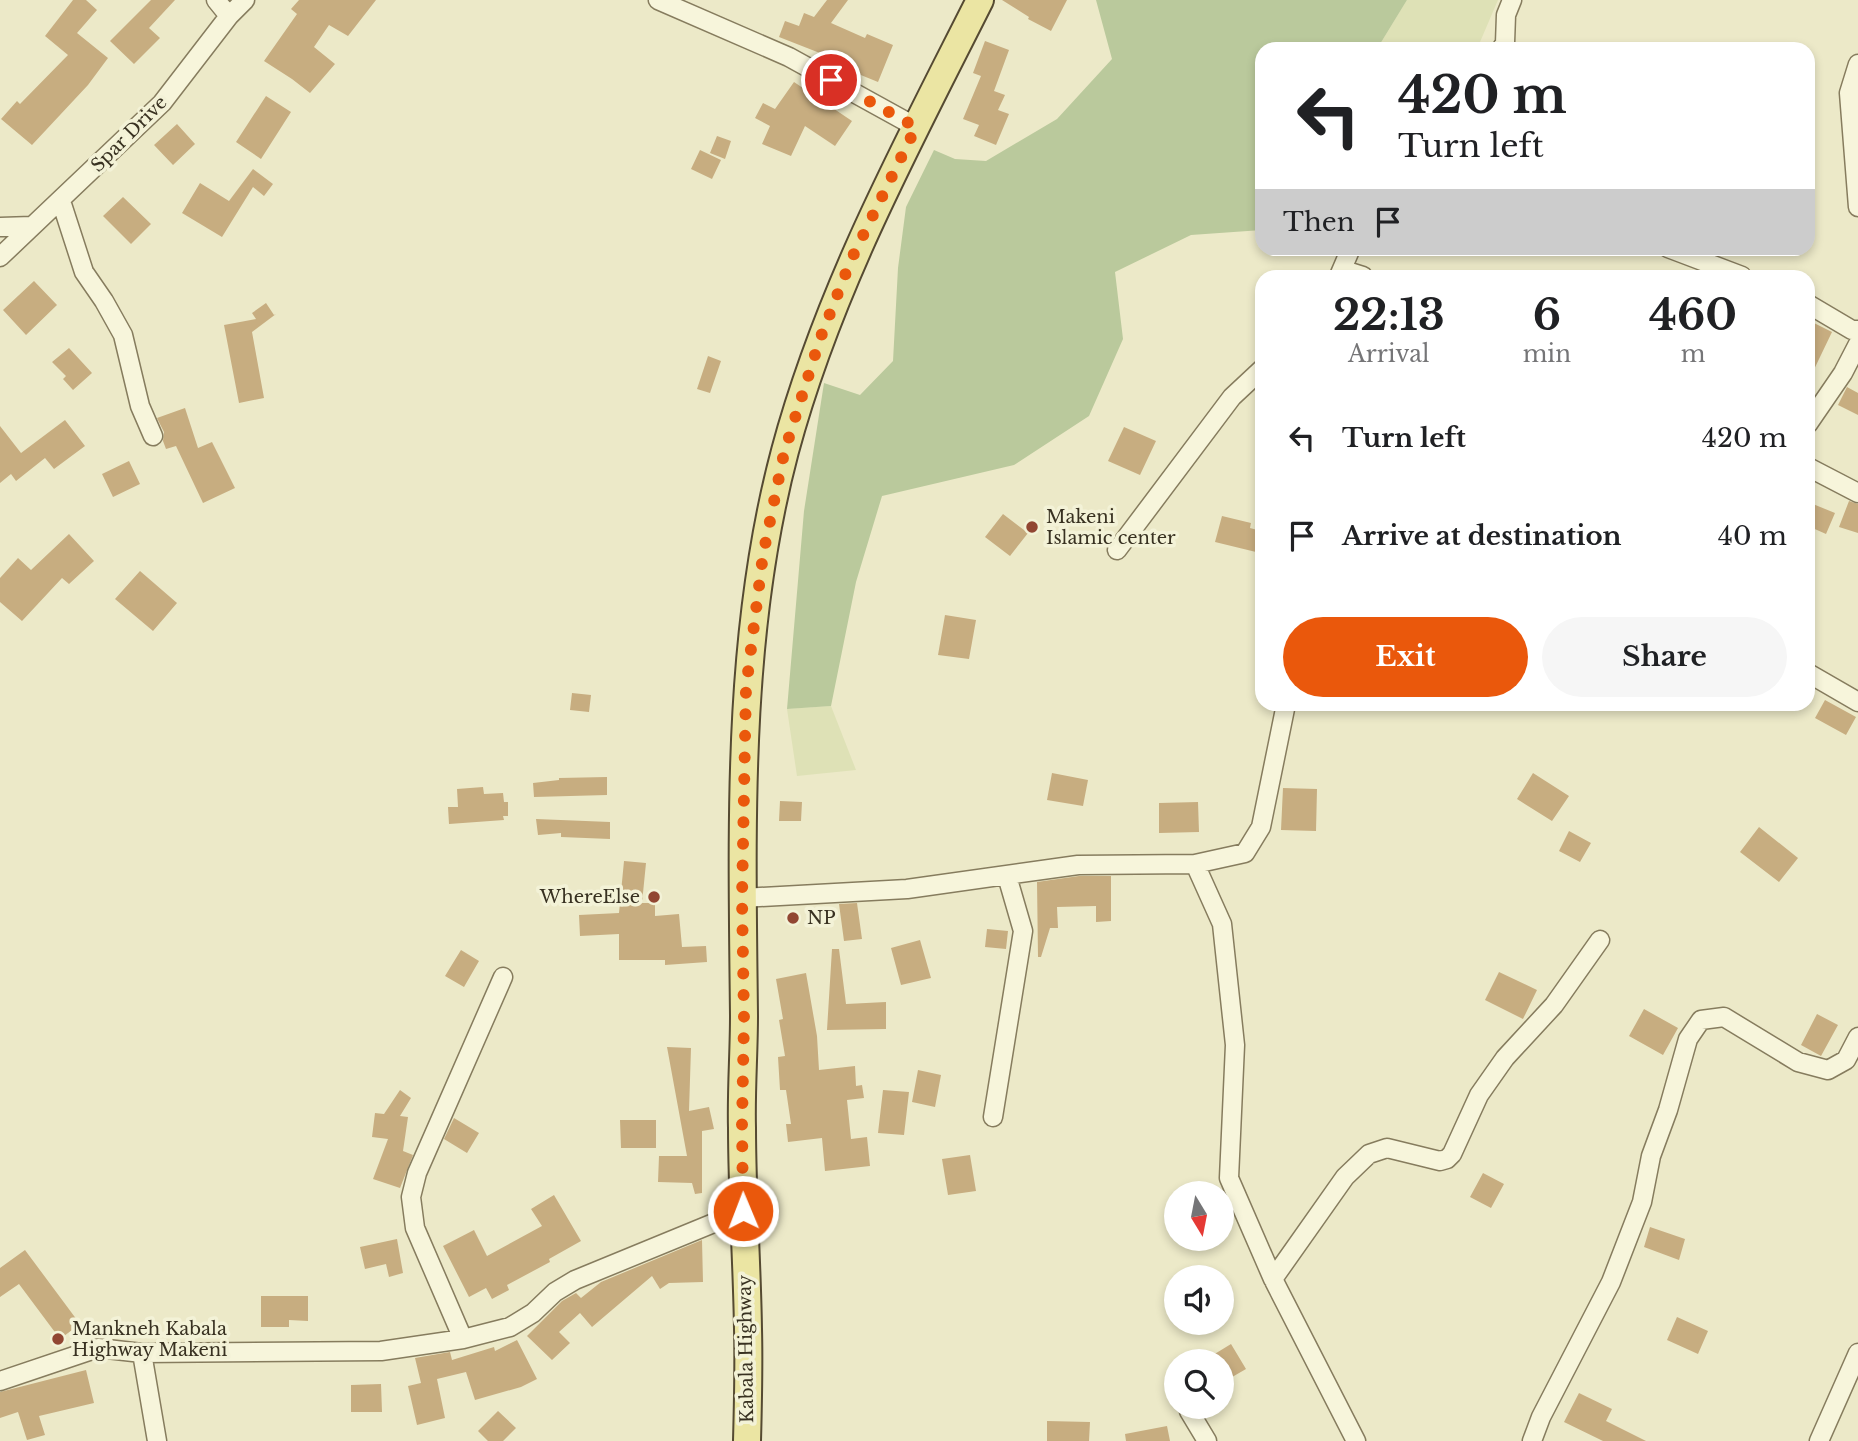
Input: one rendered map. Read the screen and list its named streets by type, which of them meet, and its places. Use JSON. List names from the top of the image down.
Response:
{
  "streets": {
    "main road": ["Kabala Highway"],
    "street": ["Spar Drive"]
  },
  "places": [
    "Makeni Islamic center",
    "WhereElse",
    "NP",
    "Mankneh Kabala Highway Makeni"
  ],
  "north": "bottom",
  "page": {
    "turn": ["420 m", "Turn left"],
    "then": "Then",
    "eta": [
      "22:13",
      "Arrival",
      "6",
      "min",
      "460",
      "m"
    ],
    "list": [
      {
        "name": "Turn left",
        "value": "420 m"
      },
      {
        "name": "Arrive at destination",
        "value": "40 m"
      }
    ],
    "buttons": ["Exit", "Share"]
  }
}
